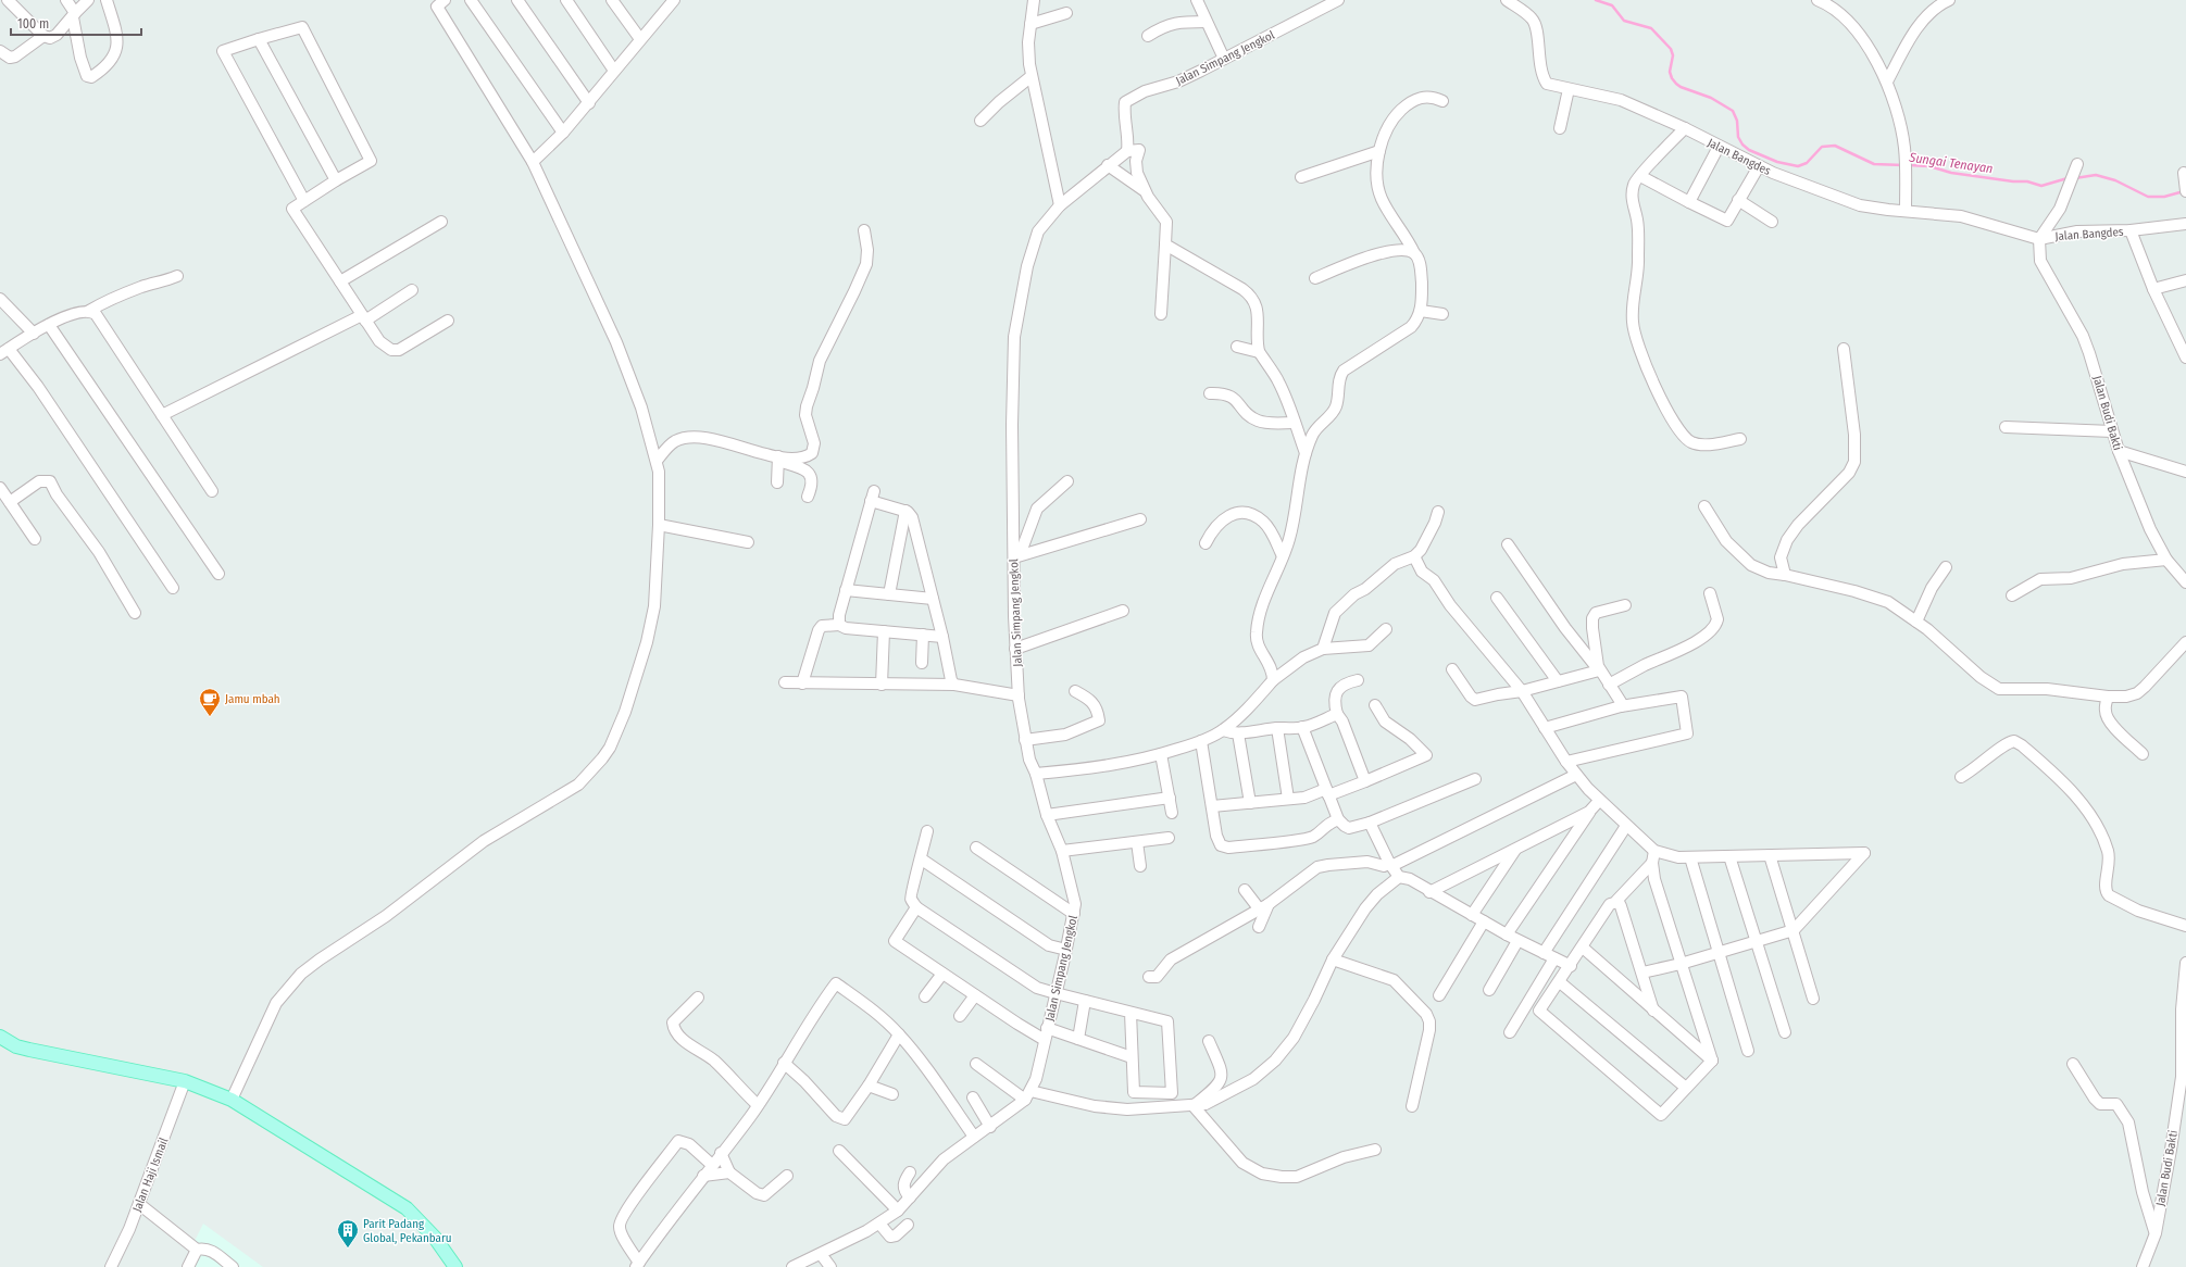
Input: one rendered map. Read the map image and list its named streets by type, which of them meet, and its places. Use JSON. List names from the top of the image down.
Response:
{
  "streets": {
    "street": [
      "Jalan Simpang Jengkol",
      "Jalan Bangdes",
      "Jalan Budi Bakti",
      "Jalan Haji Ismail"
    ]
  },
  "crossings": [
    ["Jalan Bangdes", "Jalan Budi Bakti"]
  ],
  "water": ["Sungai Tenayan"],
  "places": {
    "cafe": ["Jamu mbah"],
    "building": ["Parit Padang Global, Pekanbaru"]
  },
  "scale_bar": "100 m"
}
